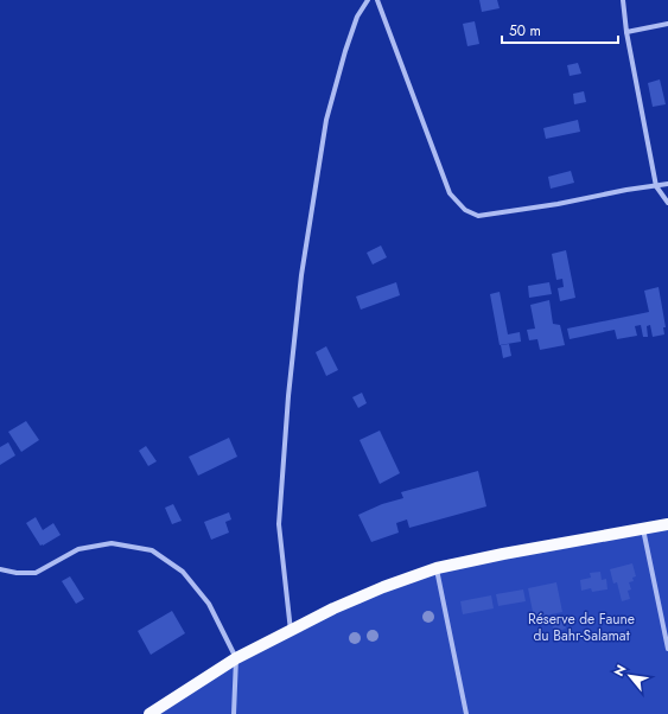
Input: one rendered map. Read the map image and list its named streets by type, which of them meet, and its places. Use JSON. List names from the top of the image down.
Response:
{
  "parks": ["Réserve de Faune du Bahr-Salamat"],
  "scale_bar": "50 m",
  "north": "top left"
}
